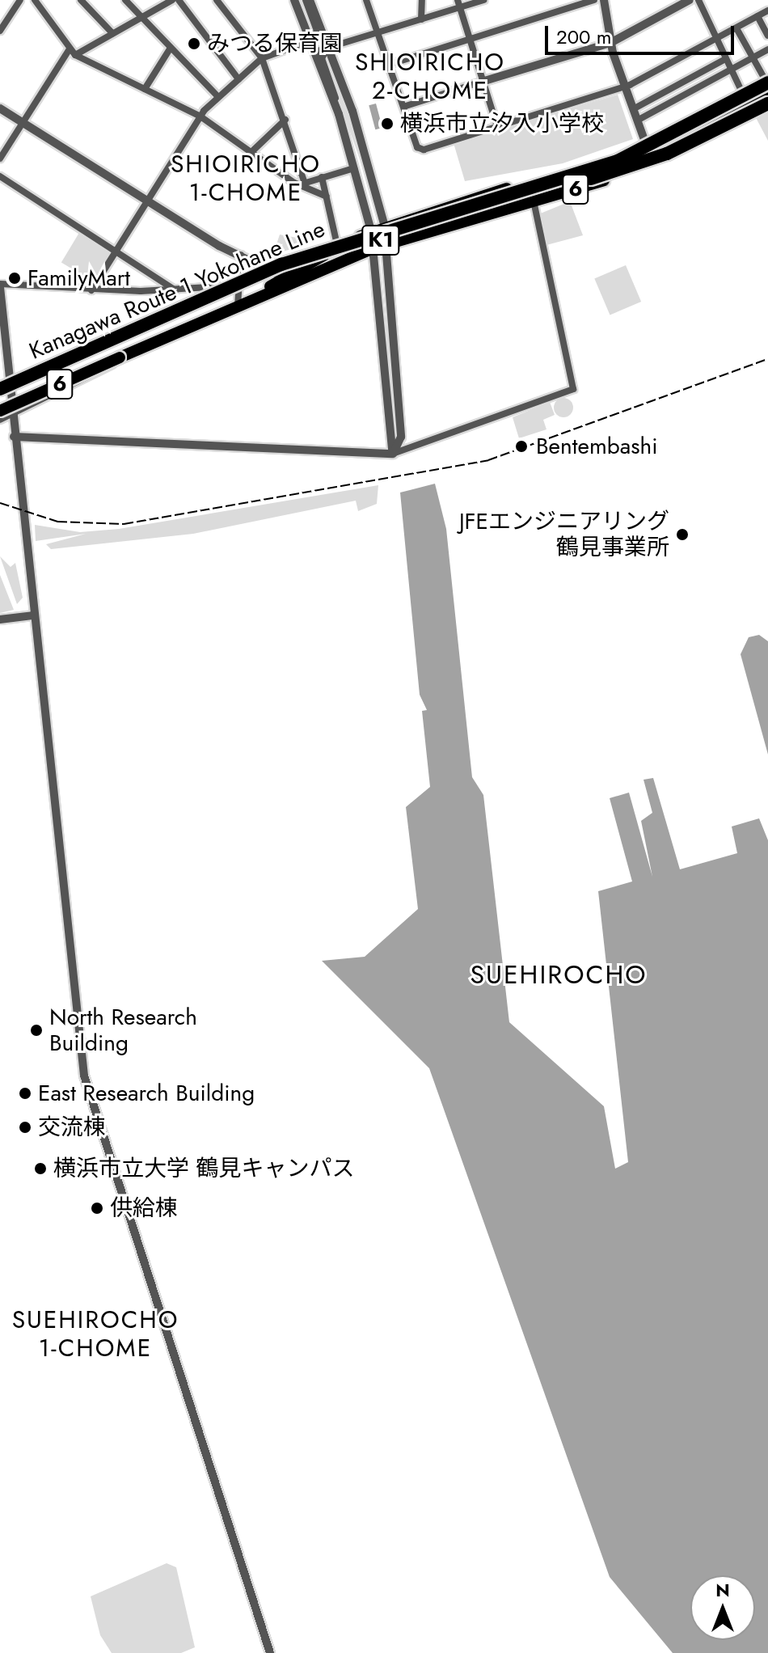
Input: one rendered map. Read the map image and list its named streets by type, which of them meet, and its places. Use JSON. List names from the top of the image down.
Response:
{
  "streets": {
    "highway": ["K1", "Kanagawa Route 1 Yokohane Line"],
    "main road": ["6"]
  },
  "crossings": [
    ["6", "Kanagawa Route 1 Yokohane Line"]
  ],
  "districts": [
    "SHIOIRICHO 2-CHOME",
    "SHIOIRICHO 1-CHOME",
    "SUEHIROCHO",
    "SUEHIROCHO 1-CHOME"
  ],
  "places": [
    "みつる保育園",
    "横浜市立汐入小学校",
    "FamilyMart",
    "Bentembashi",
    "JFEエンジニアリング 鶴見事業所",
    "North Research Building",
    "East Research Building",
    "交流棟",
    "横浜市立大学 鶴見キャンパス",
    "供給棟"
  ],
  "scale_bar": "200 m",
  "north": "top"
}
